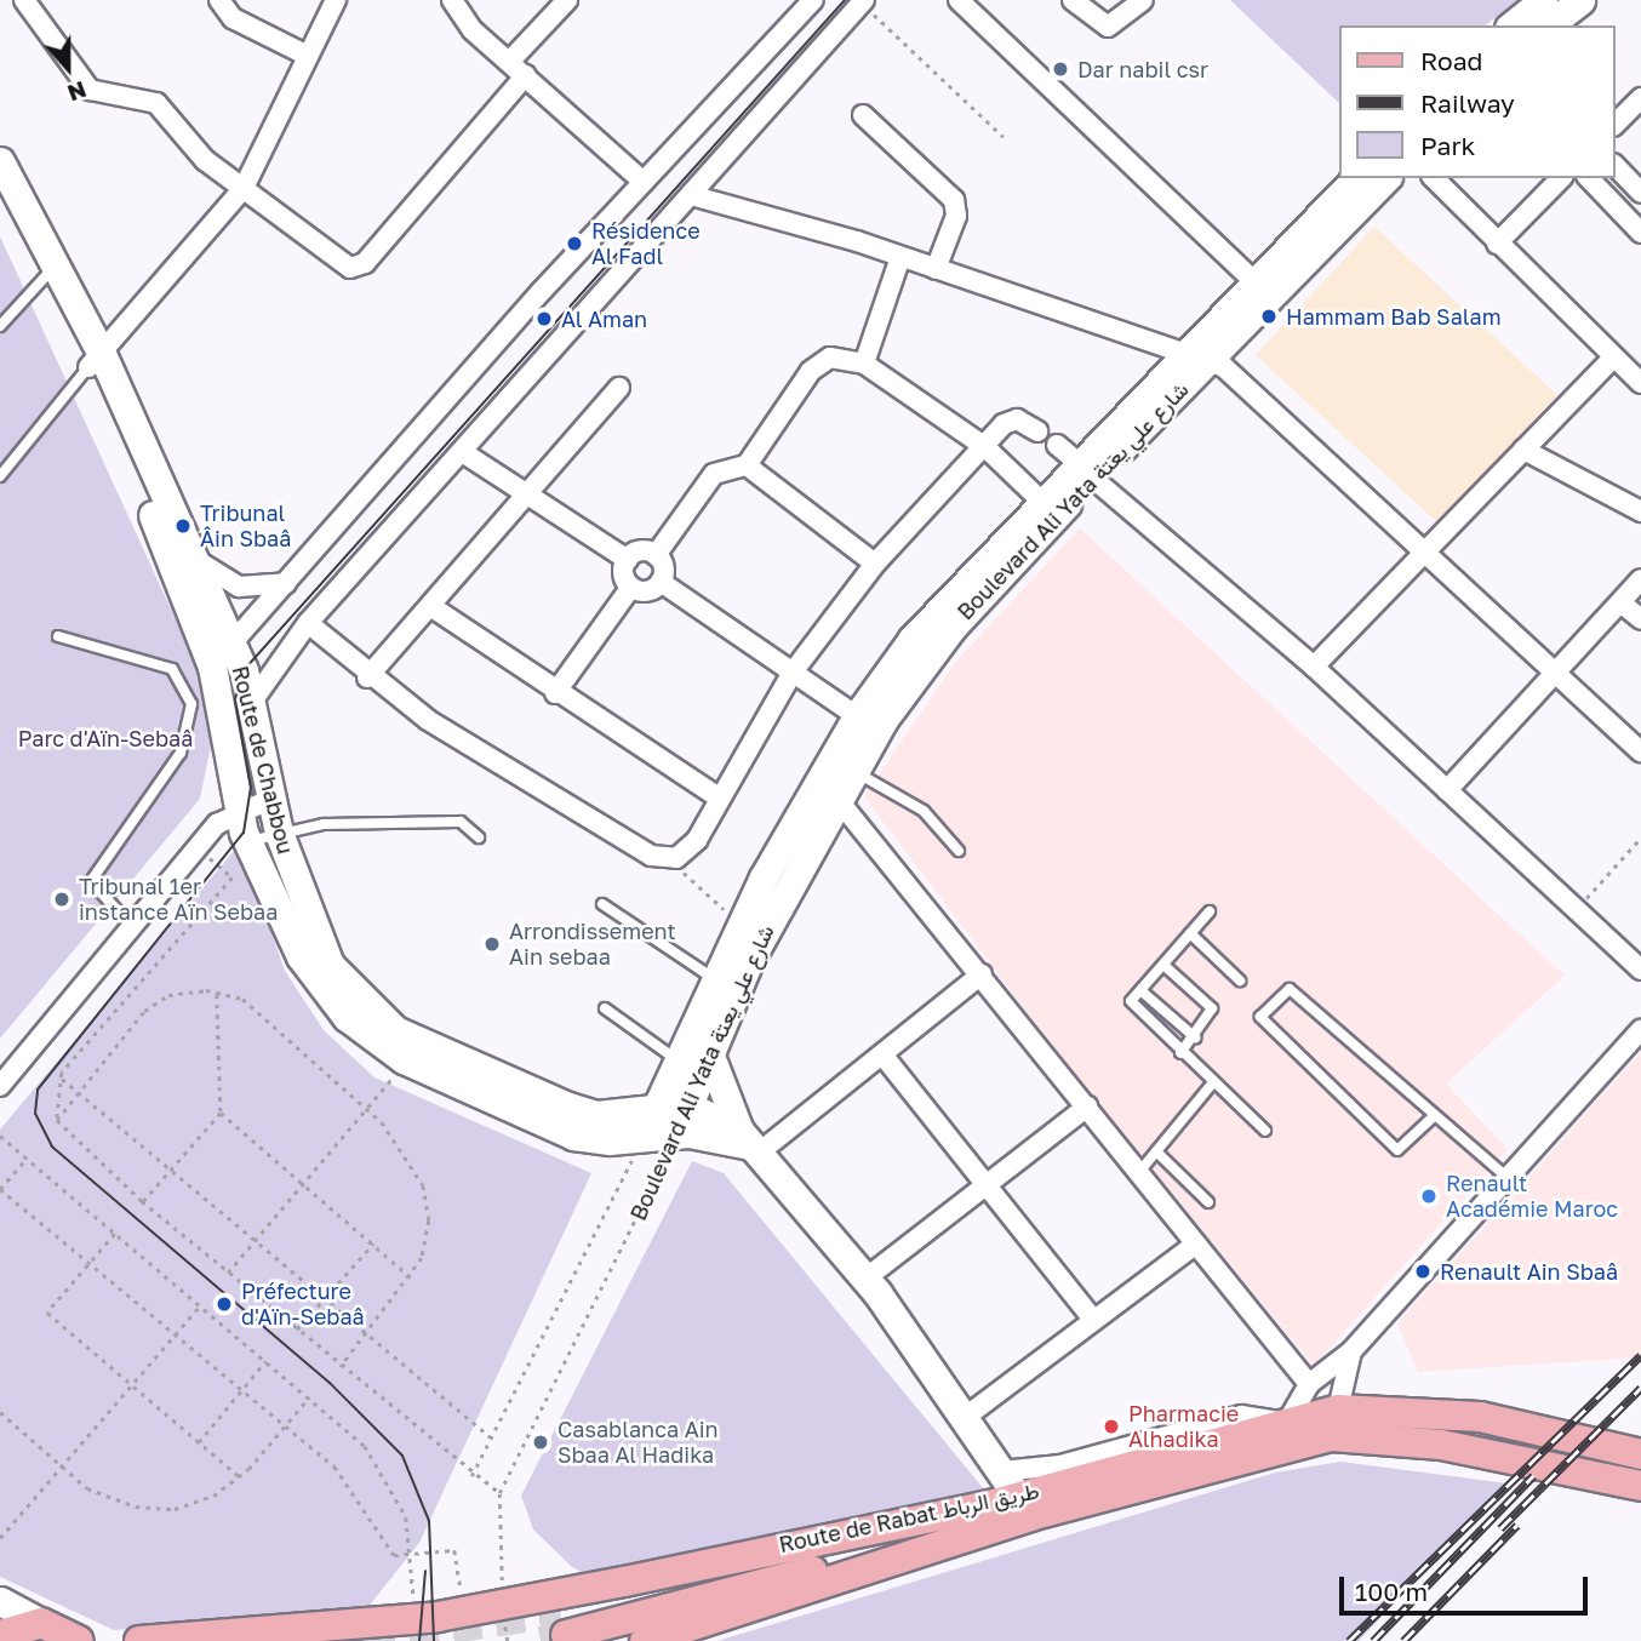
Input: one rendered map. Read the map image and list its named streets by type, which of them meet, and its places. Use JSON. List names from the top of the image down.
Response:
{
  "streets": {
    "main road": ["Route de Rabat طريق الرباط"],
    "street": ["Boulevard Ali Yata شارع علي يعتة", "Route de Chabbou"]
  },
  "crossings": [
    ["Boulevard Ali Yata شارع علي يعتة", "Route de Chabbou"],
    ["Boulevard Ali Yata شارع علي يعتة", "Route de Rabat طريق الرباط"]
  ],
  "parks": ["Parc d'Aïn-Sebaâ"],
  "places": [
    "Dar nabil csr",
    "Résidence Al Fadl",
    "Hammam Bab Salam",
    "Al Aman",
    "Tribunal Âin Sbaâ",
    "Tribunal 1er instance Aïn Sebaa",
    "Arrondissement Ain sebaa",
    "Renault Académie Maroc",
    "Renault Ain Sbaâ",
    "Préfecture d'Aïn-Sebaâ",
    "Pharmacie Alhadika",
    "Casablanca Ain Sbaa Al Hadika"
  ],
  "legend": ["Road", "Railway", "Park"],
  "scale_bar": "100 m",
  "north": "bottom"
}
